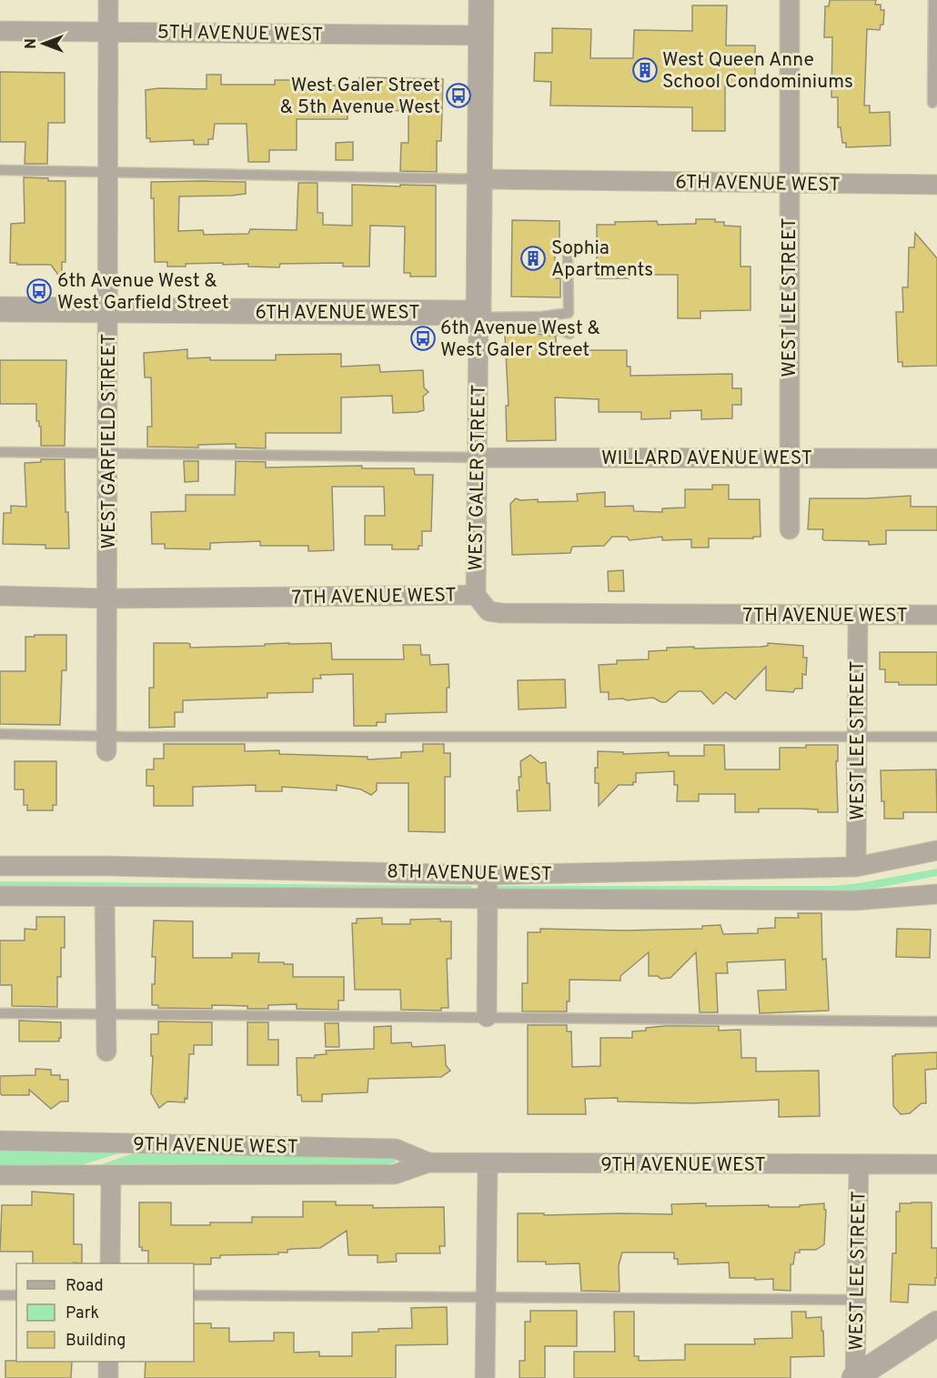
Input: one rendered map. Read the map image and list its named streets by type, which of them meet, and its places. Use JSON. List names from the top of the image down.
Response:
{
  "streets": {
    "street": [
      "5TH AVENUE WEST",
      "6TH AVENUE WEST",
      "WEST LEE STREET",
      "WEST GARFIELD STREET",
      "WILLARD AVENUE WEST",
      "WEST GALER STREET",
      "7TH AVENUE WEST",
      "8TH AVENUE WEST",
      "9TH AVENUE WEST"
    ]
  },
  "crossings": [
    ["5TH AVENUE WEST", "WEST GARFIELD STREET"],
    ["5TH AVENUE WEST", "WEST GALER STREET"],
    ["6TH AVENUE WEST", "WEST LEE STREET"],
    ["6TH AVENUE WEST", "WEST GARFIELD STREET"],
    ["6TH AVENUE WEST", "WEST GALER STREET"],
    ["WEST LEE STREET", "WILLARD AVENUE WEST"],
    ["WEST LEE STREET", "7TH AVENUE WEST"],
    ["WEST LEE STREET", "8TH AVENUE WEST"],
    ["WEST LEE STREET", "9TH AVENUE WEST"],
    ["WEST GARFIELD STREET", "7TH AVENUE WEST"],
    ["WILLARD AVENUE WEST", "WEST GALER STREET"],
    ["WEST GALER STREET", "7TH AVENUE WEST"]
  ],
  "places": {
    "building": ["West Queen Anne School Condominiums", "Sophia Apartments"],
    "bus stop": ["West Galer Street & 5th Avenue West", "6th Avenue West & West Garfield Street", "6th Avenue West & West Galer Street"]
  },
  "legend": ["Road", "Park", "Building"],
  "north": "left"
}
